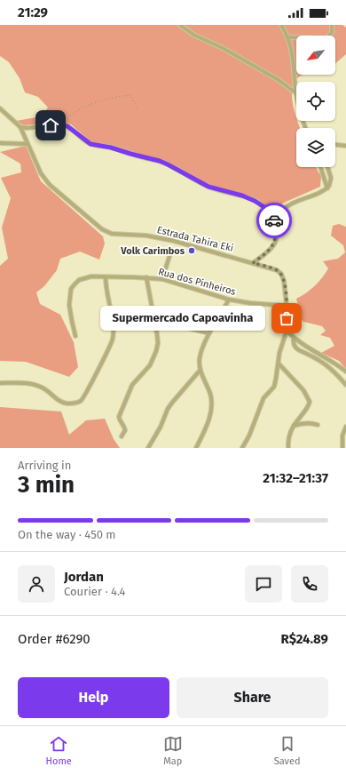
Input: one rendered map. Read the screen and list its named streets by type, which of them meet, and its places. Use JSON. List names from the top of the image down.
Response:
{
  "streets": {
    "street": ["Estrada Tahira Eki", "Rua dos Pinheiros"]
  },
  "crossings": [
    ["Estrada Tahira Eki", "Rua dos Pinheiros"]
  ],
  "places": ["Volk Carimbos", "Supermercado Capoavinha"],
  "north": "bottom left",
  "page": {
    "status": "21:29",
    "bubble": "Supermercado Capoavinha",
    "heading": ["3 min", "Arriving in", "21:32–21:37"],
    "panel": [
      "Jordan",
      "Courier · 4.4",
      "Order #6290",
      "R$24.89"
    ],
    "bar": "On the way · 450 m",
    "buttons": ["Help", "Share"],
    "tabs": ["Home", "Map", "Saved"]
  }
}
